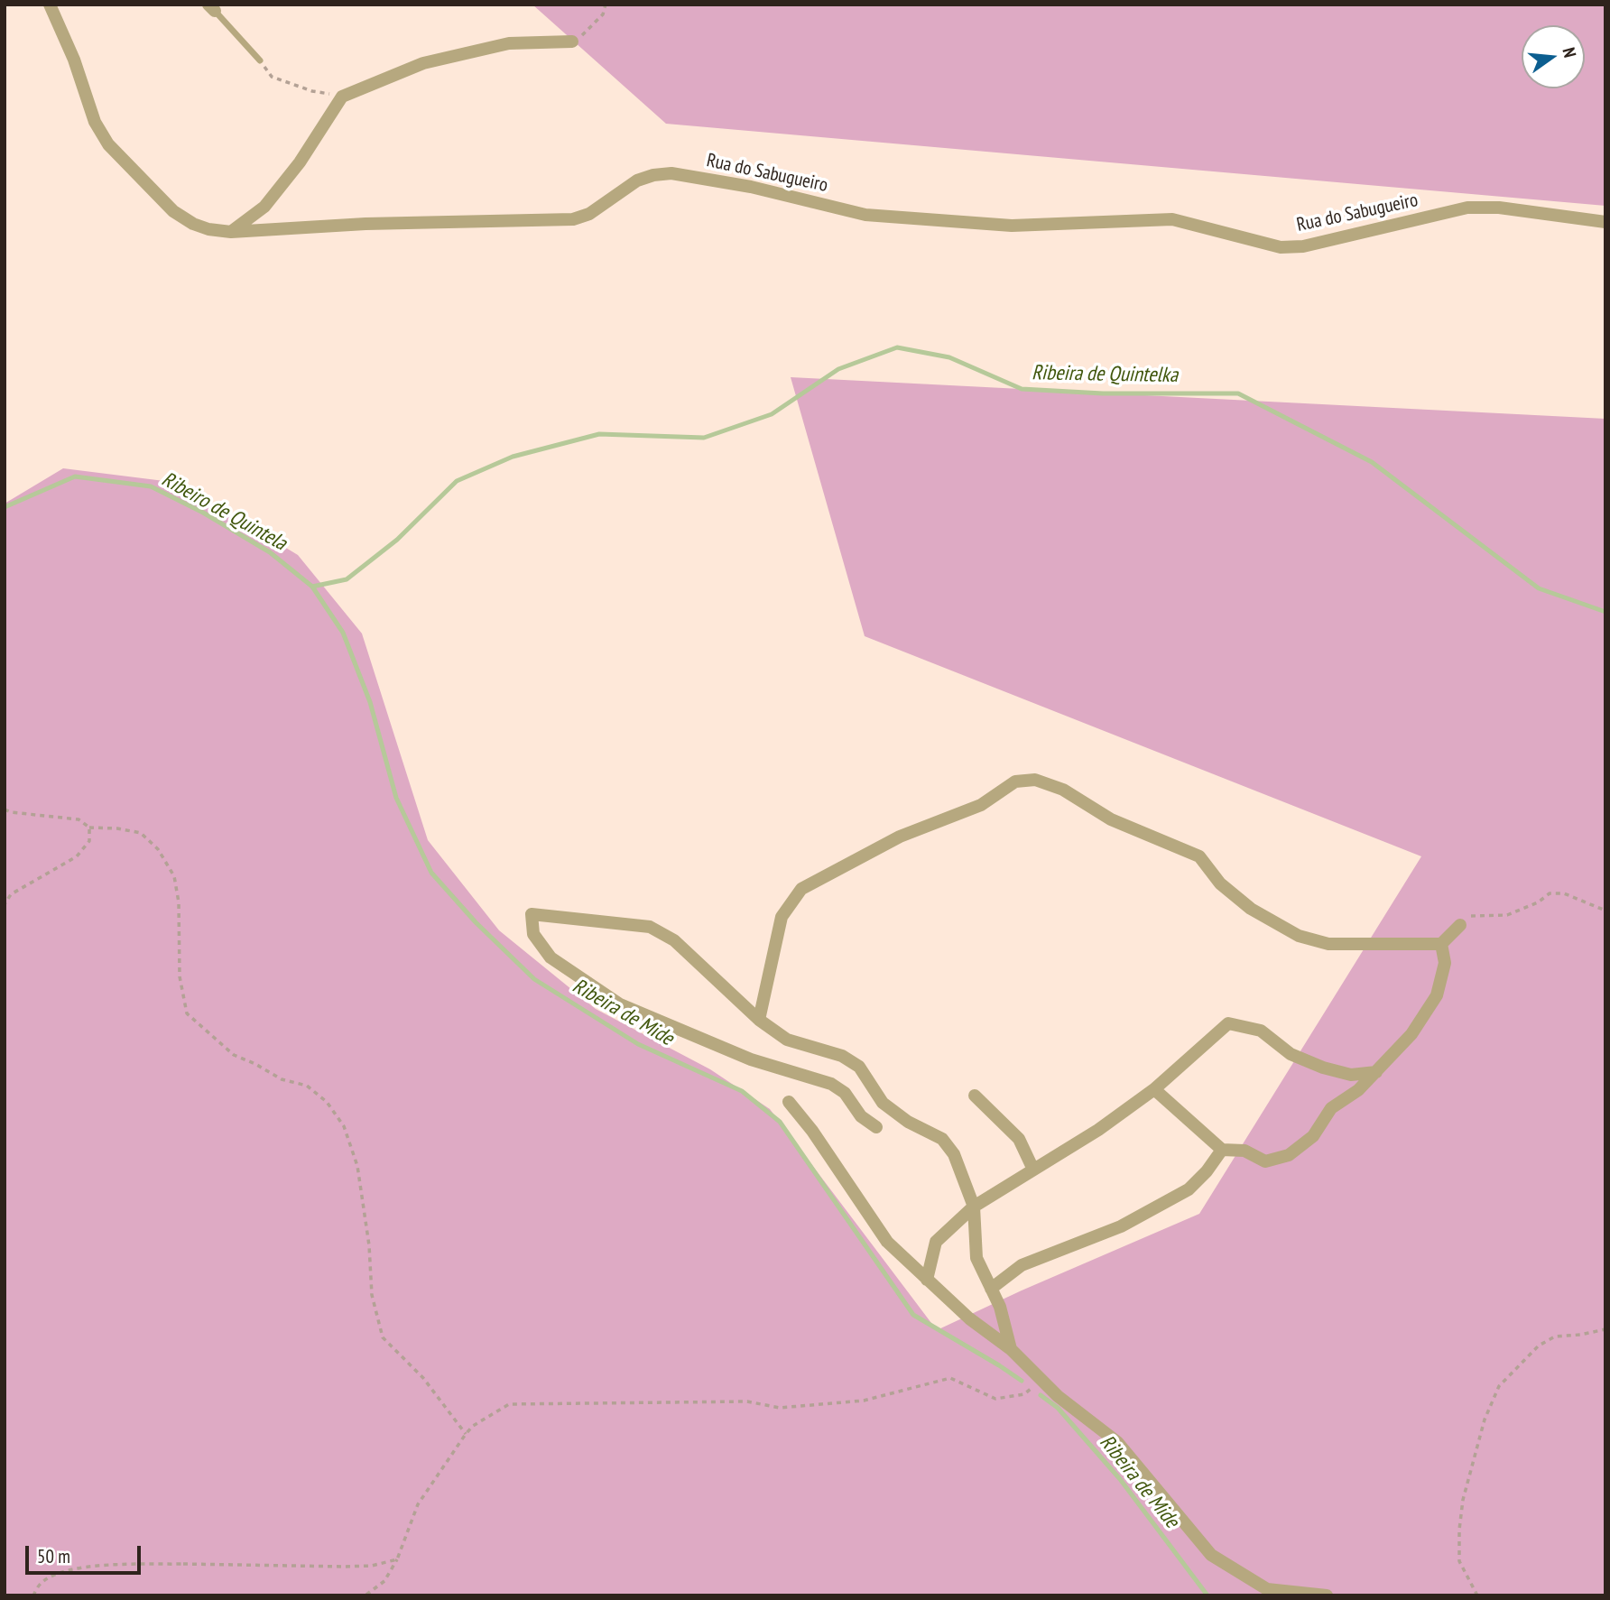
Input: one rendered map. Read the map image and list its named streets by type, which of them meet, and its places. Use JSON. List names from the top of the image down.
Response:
{
  "streets": {
    "street": ["Rua do Sabugueiro"]
  },
  "water": ["Ribeira de Quintelka", "Ribeiro de Quintela", "Ribeira de Mide"],
  "scale_bar": "50 m",
  "north": "right"
}
